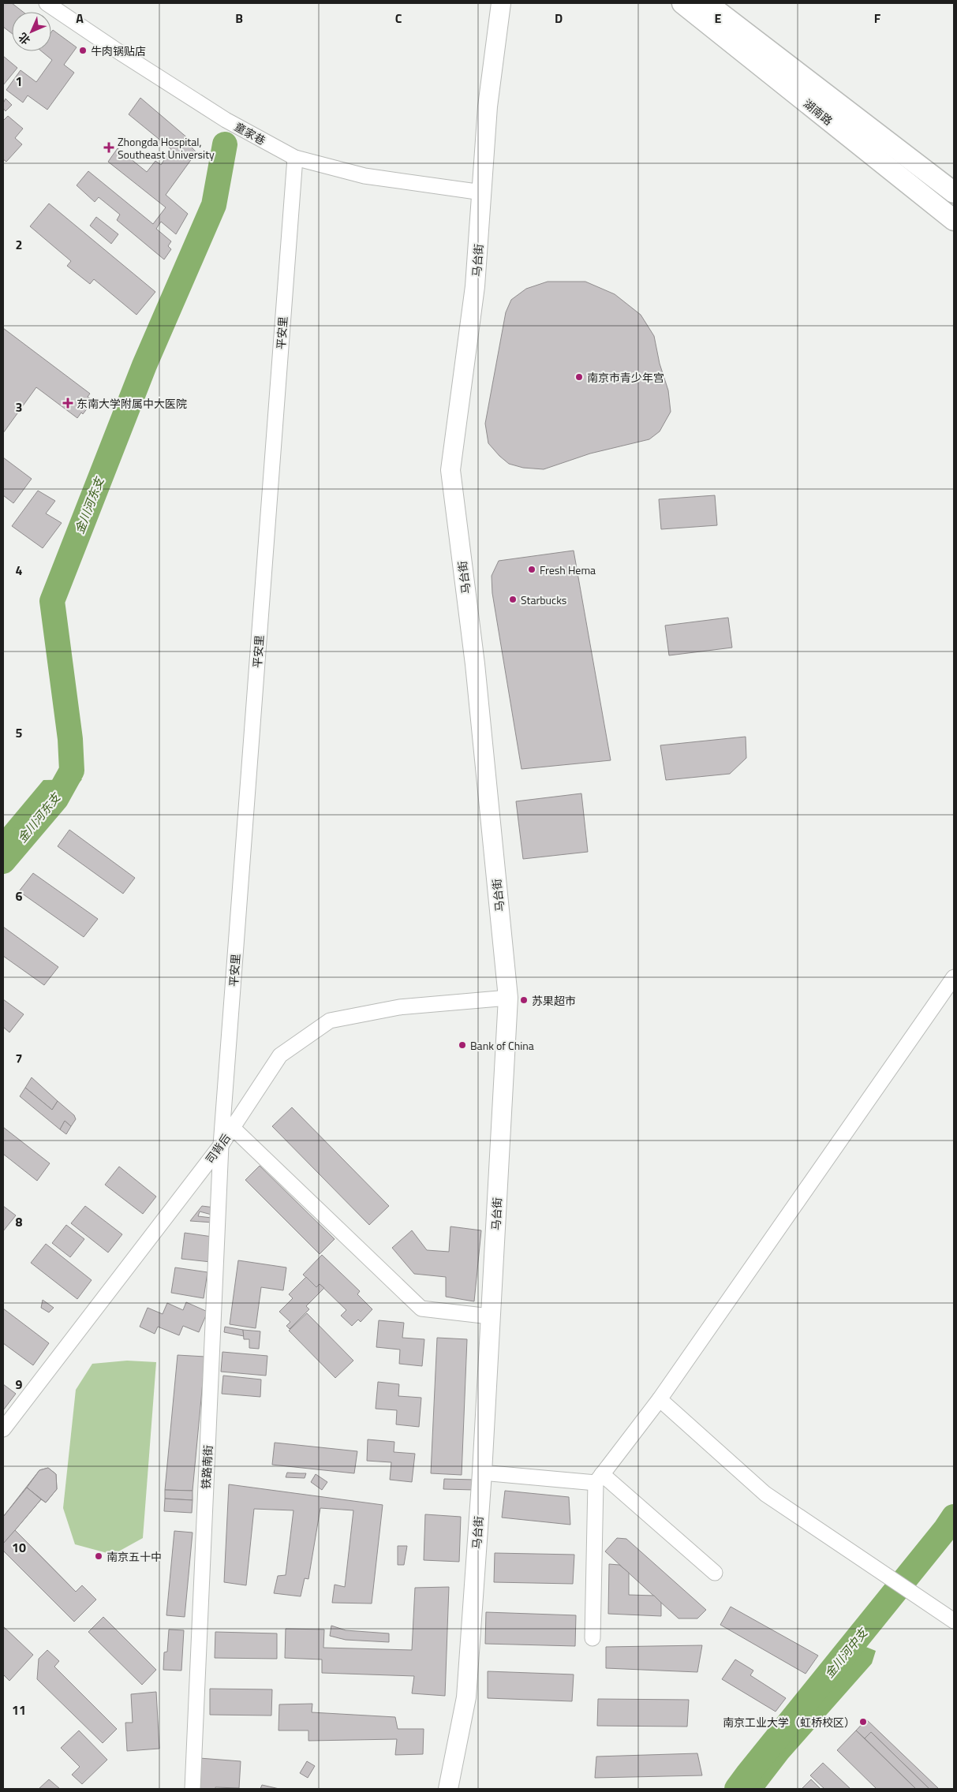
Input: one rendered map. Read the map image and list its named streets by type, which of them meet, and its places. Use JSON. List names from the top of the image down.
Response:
{
  "streets": {
    "main road": ["湖南路"],
    "street": [
      "童家巷",
      "马台街",
      "平安里",
      "司背后",
      "铁路南街"
    ]
  },
  "crossings": [
    ["童家巷", "马台街"],
    ["童家巷", "平安里"],
    ["马台街", "司背后"],
    ["平安里", "司背后"],
    ["平安里", "铁路南街"],
    ["司背后", "铁路南街"]
  ],
  "water": ["金川河东支", "金川河中支"],
  "places": {
    "other": [
      "牛肉锅贴店",
      "南京市青少年宫",
      "Fresh Hema",
      "Starbucks",
      "苏果超市",
      "Bank of China",
      "南京五十中",
      "南京工业大学（虹桥校区）"
    ],
    "health": ["Zhongda Hospital, Southeast University", "东南大学附属中大医院"]
  },
  "north": "bottom left",
  "grid": {
    "columns": [
      "A",
      "B",
      "C",
      "D",
      "E",
      "F"
    ],
    "rows": [
      "1",
      "2",
      "3",
      "4",
      "5",
      "6",
      "7",
      "8",
      "9",
      "10",
      "11"
    ]
  }
}
